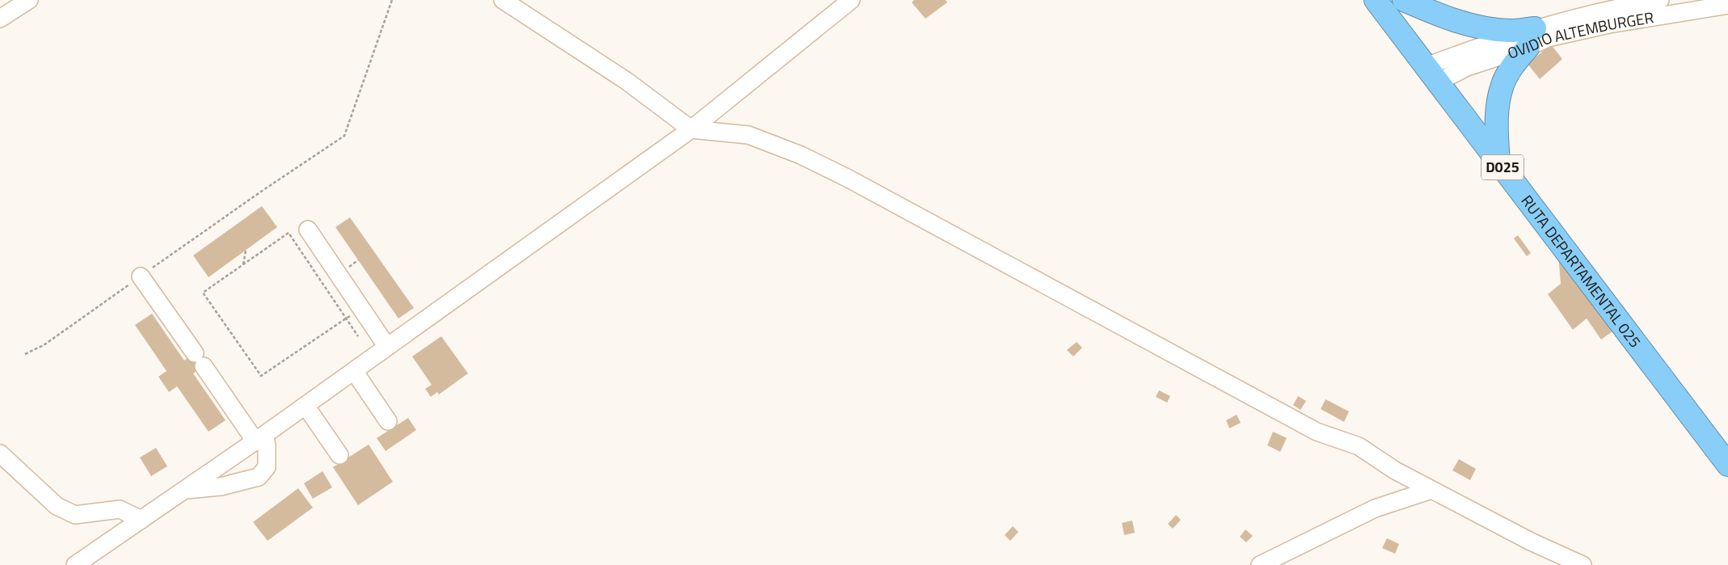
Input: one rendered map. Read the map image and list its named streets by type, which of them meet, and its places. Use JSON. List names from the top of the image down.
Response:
{
  "streets": {
    "highway": ["D025", "RUTA DEPARTAMENTAL 025"],
    "street": ["OVIDIO ALTEMBURGER"]
  },
  "crossings": [
    ["OVIDIO ALTEMBURGER", "RUTA DEPARTAMENTAL 025"]
  ]
}
